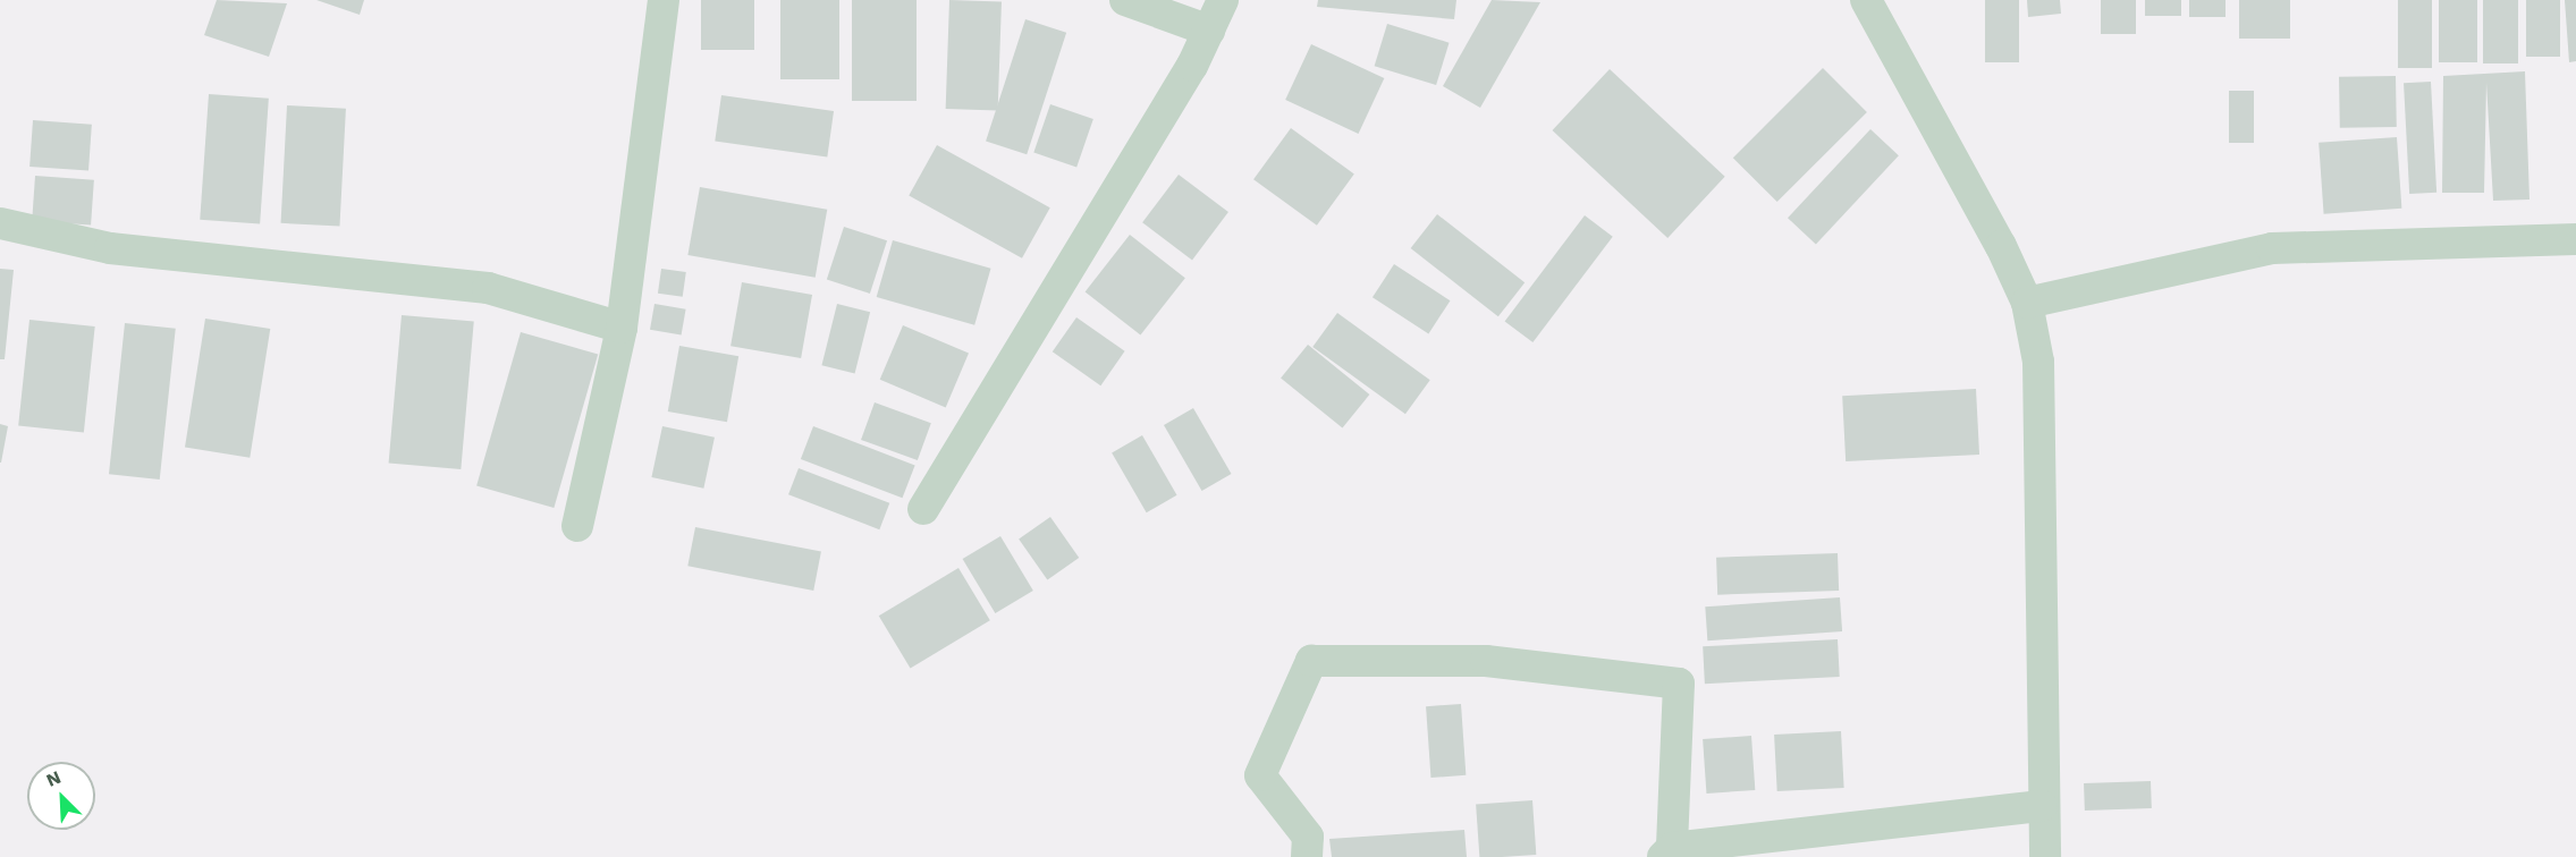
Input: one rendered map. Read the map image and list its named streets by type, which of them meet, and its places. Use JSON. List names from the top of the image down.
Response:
{
  "north": "top left"
}
